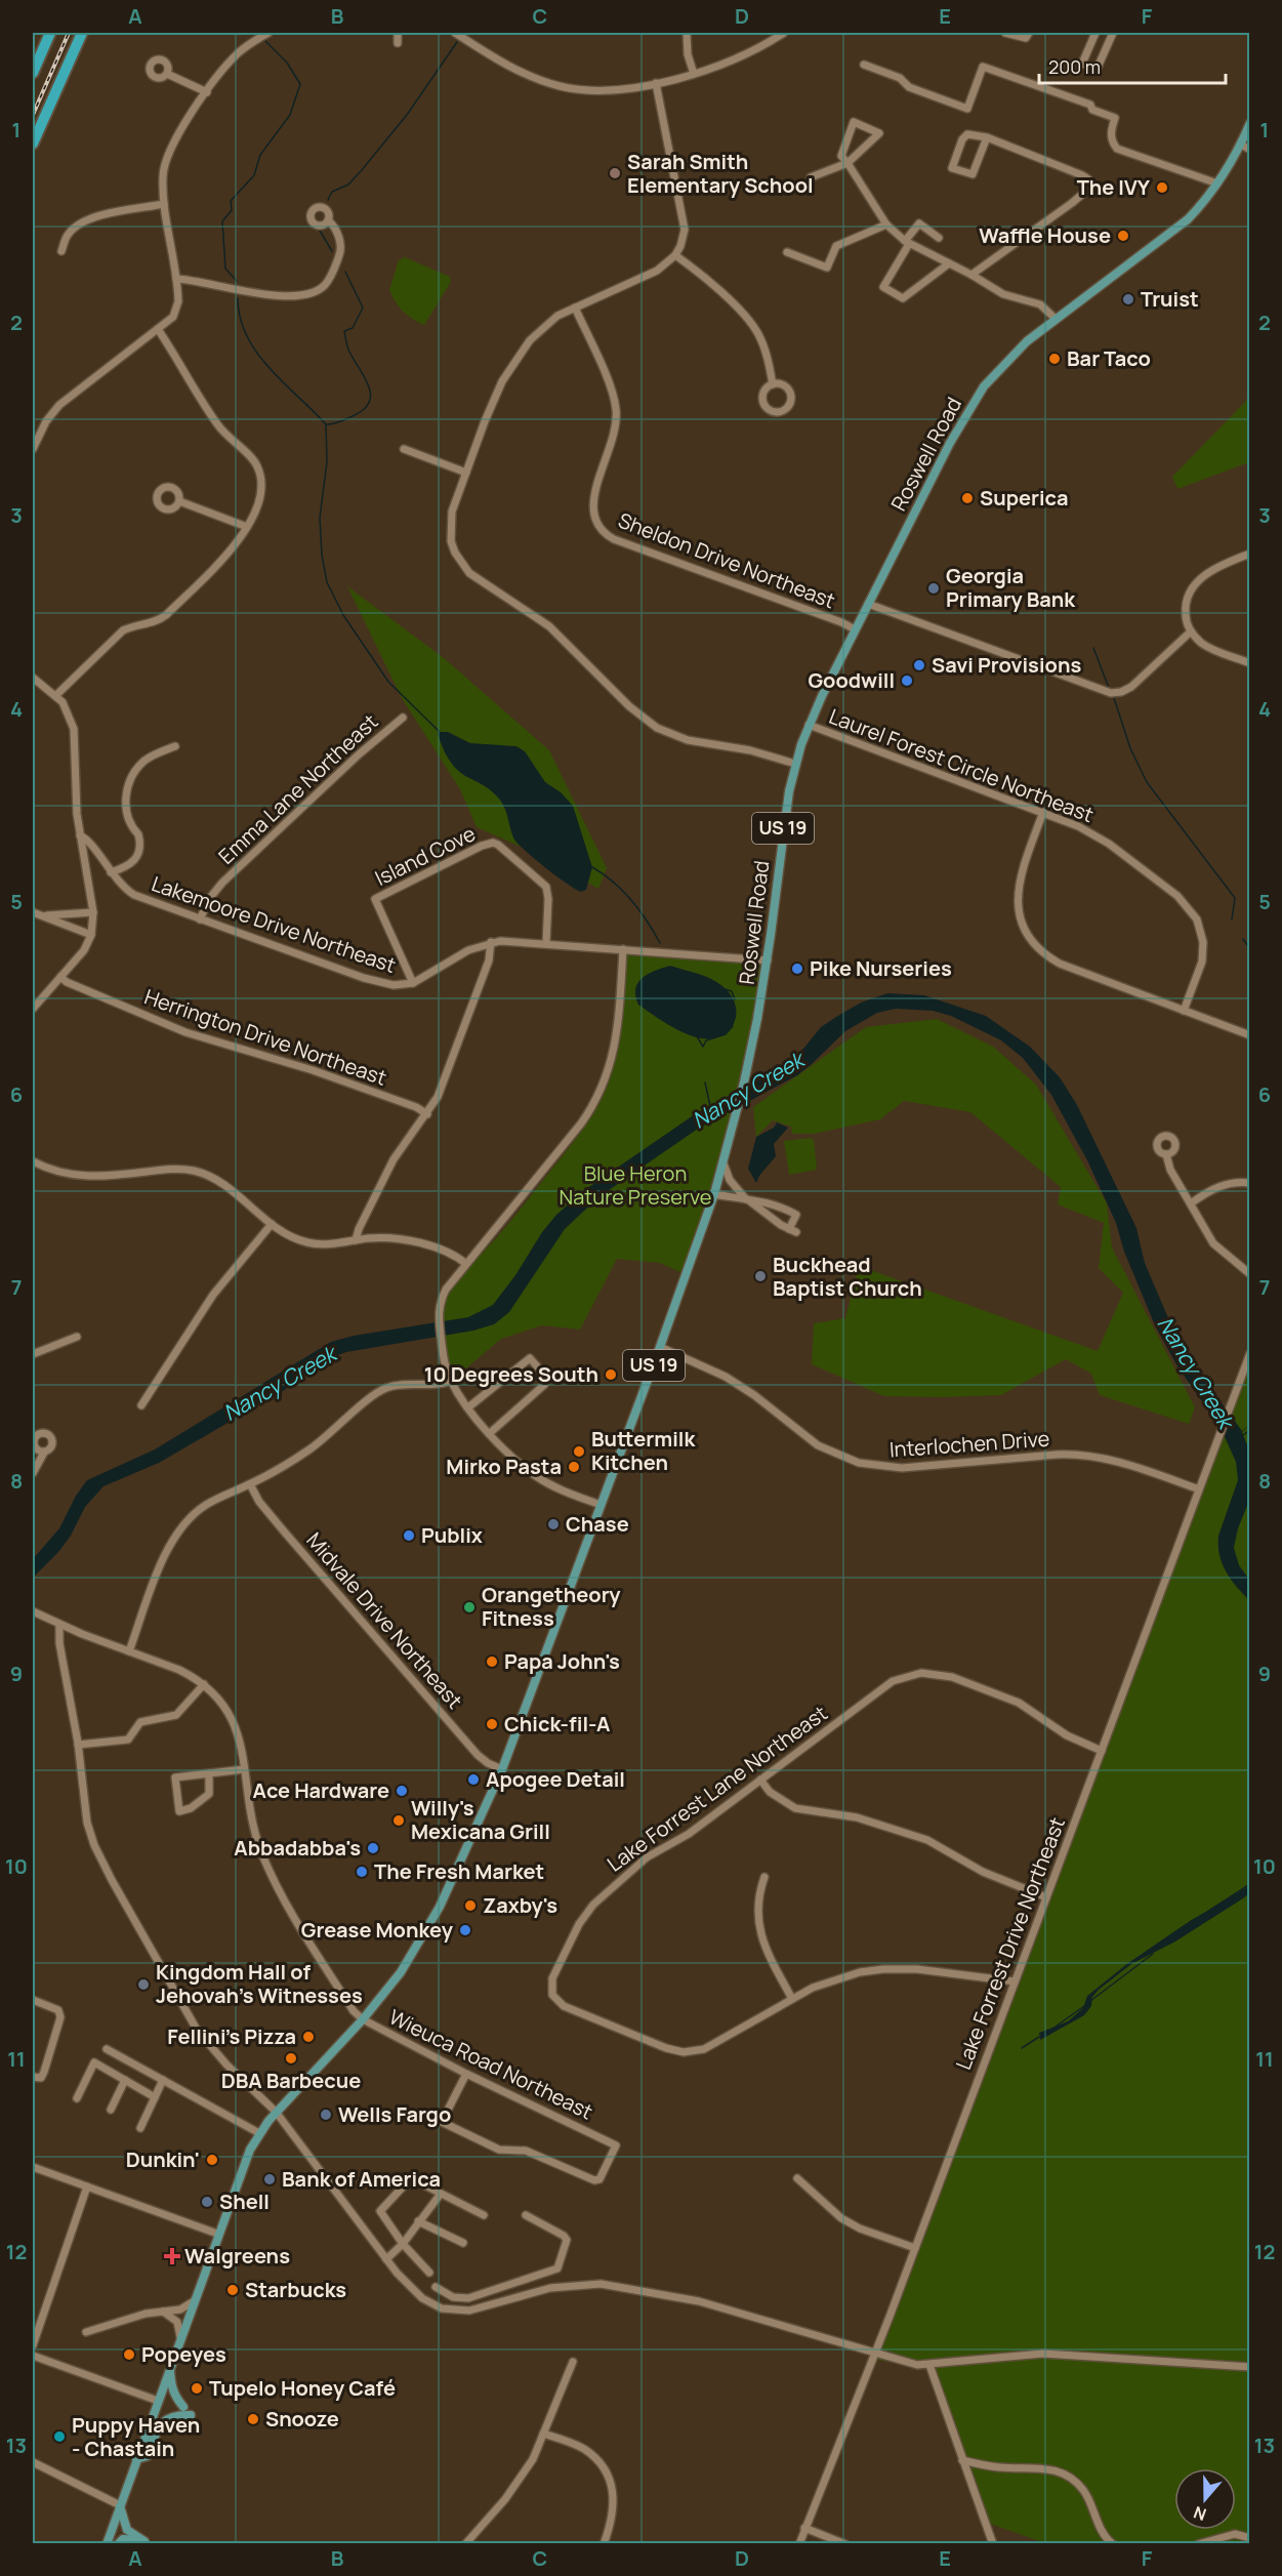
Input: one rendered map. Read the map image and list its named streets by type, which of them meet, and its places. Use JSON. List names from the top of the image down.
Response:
{
  "streets": {
    "main road": ["Roswell Road", "US 19"],
    "street": [
      "Sheldon Drive Northeast",
      "Laurel Forest Circle Northeast",
      "Emma Lane Northeast",
      "Island Cove",
      "Lakemoore Drive Northeast",
      "Herrington Drive Northeast",
      "Interlochen Drive",
      "Midvale Drive Northeast",
      "Lake Forrest Lane Northeast",
      "Lake Forrest Drive Northeast",
      "Wieuca Road Northeast"
    ]
  },
  "crossings": [
    ["Roswell Road", "Sheldon Drive Northeast"],
    ["Roswell Road", "Laurel Forest Circle Northeast"],
    ["Roswell Road", "US 19"],
    ["Roswell Road", "Lakemoore Drive Northeast"],
    ["Roswell Road", "Interlochen Drive"],
    ["Roswell Road", "Midvale Drive Northeast"],
    ["Emma Lane Northeast", "Lakemoore Drive Northeast"],
    ["US 19", "Midvale Drive Northeast"],
    ["US 19", "Wieuca Road Northeast"],
    ["Island Cove", "Lakemoore Drive Northeast"],
    ["Interlochen Drive", "Lake Forrest Drive Northeast"],
    ["Lake Forrest Lane Northeast", "Lake Forrest Drive Northeast"]
  ],
  "water": ["Nancy Creek"],
  "parks": ["Blue Heron Nature Preserve"],
  "places": {
    "other": [
      "Sarah Smith Elementary School",
      "The IVY",
      "Waffle House",
      "Truist",
      "Bar Taco",
      "Superica",
      "Georgia Primary Bank",
      "Savi Provisions",
      "Goodwill",
      "Pike Nurseries",
      "Buckhead Baptist Church",
      "10 Degrees South",
      "Buttermilk Kitchen",
      "Mirko Pasta",
      "Chase",
      "Publix",
      "Orangetheory Fitness",
      "Papa John's",
      "Chick-fil-A",
      "Apogee Detail",
      "Ace Hardware",
      "Willy's Mexicana Grill",
      "Abbadabba's",
      "The Fresh Market",
      "Zaxby's",
      "Grease Monkey",
      "Kingdom Hall of Jehovah’s Witnesses",
      "Fellini's Pizza",
      "DBA Barbecue",
      "Wells Fargo",
      "Dunkin'",
      "Bank of America",
      "Shell",
      "Starbucks",
      "Popeyes",
      "Tupelo Honey Café",
      "Snooze",
      "Puppy Haven - Chastain"
    ],
    "health": ["Walgreens"]
  },
  "scale_bar": "200 m",
  "north": "bottom",
  "grid": {
    "columns": [
      "A",
      "B",
      "C",
      "D",
      "E",
      "F"
    ],
    "rows": [
      "1",
      "2",
      "3",
      "4",
      "5",
      "6",
      "7",
      "8",
      "9",
      "10",
      "11",
      "12",
      "13"
    ]
  }
}
